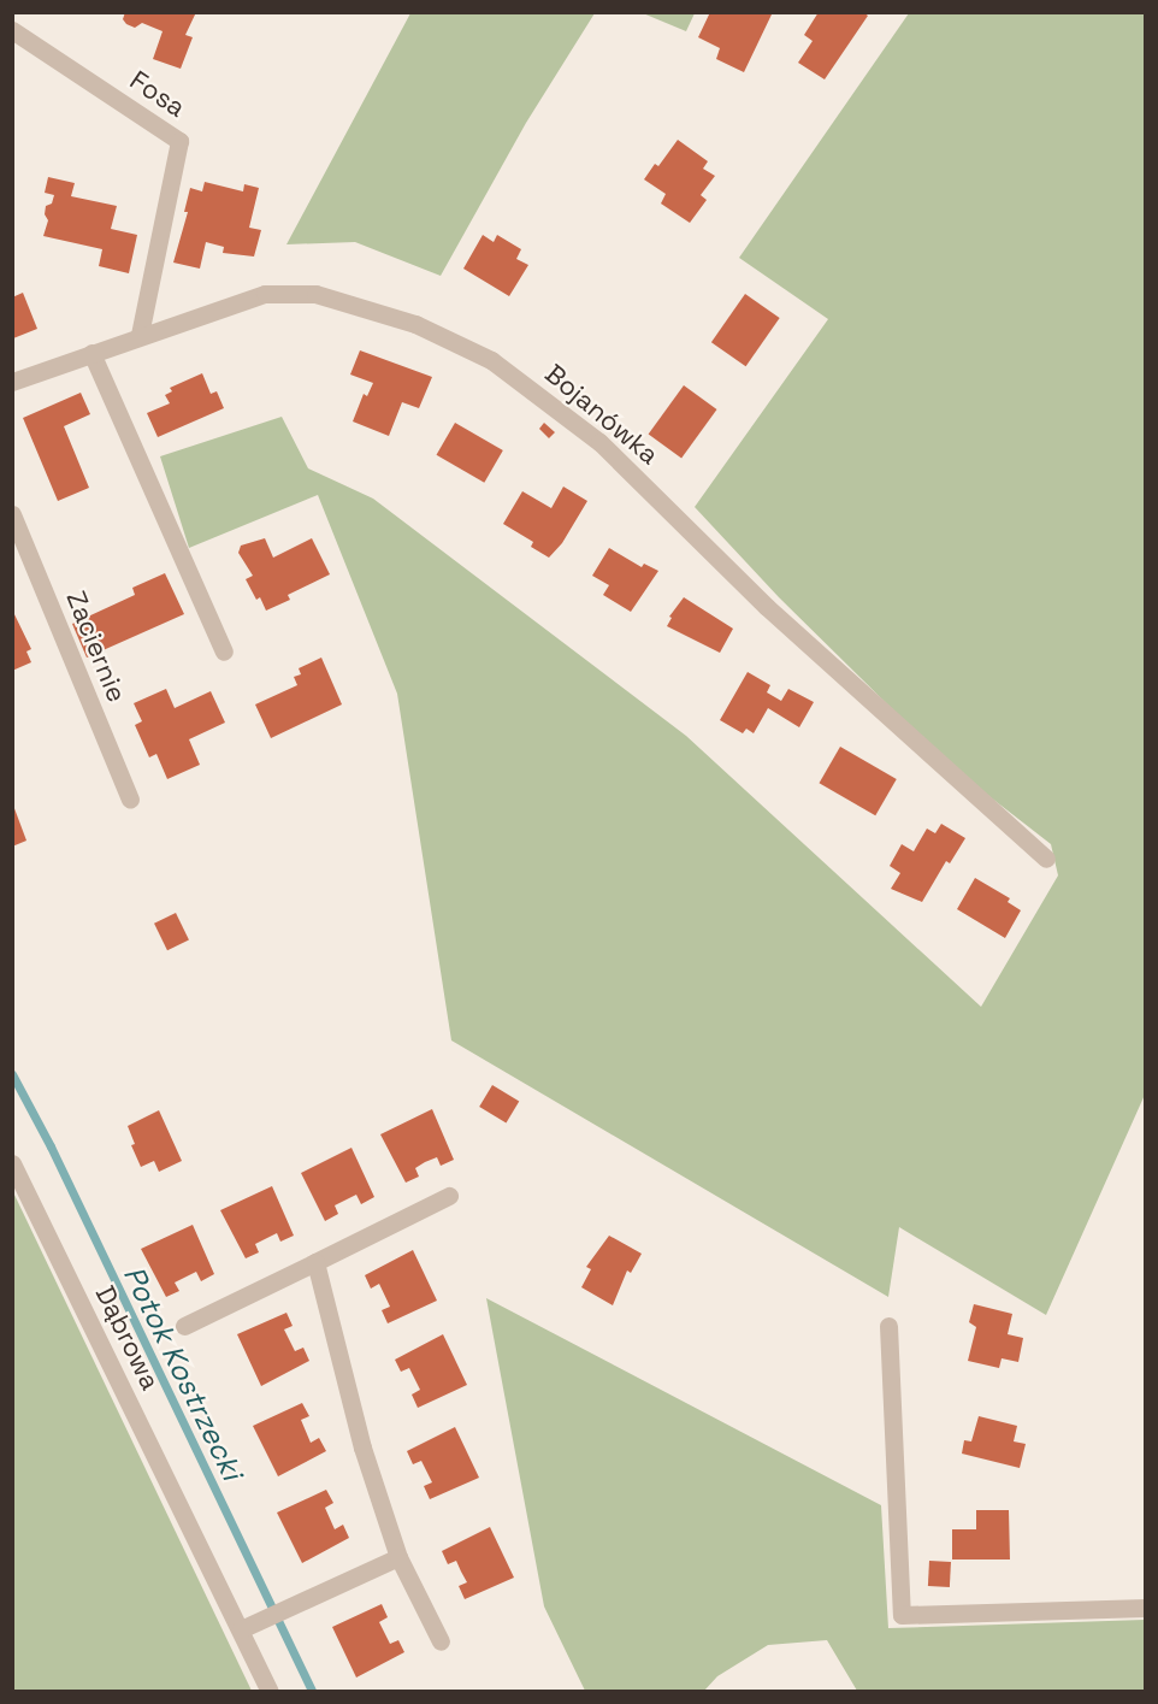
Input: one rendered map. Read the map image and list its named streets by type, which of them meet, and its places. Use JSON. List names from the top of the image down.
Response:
{
  "streets": {
    "street": [
      "Fosa",
      "Bojanówka",
      "Zaciernie",
      "Dąbrowa"
    ]
  },
  "crossings": [
    ["Fosa", "Bojanówka"]
  ],
  "water": ["Potok Kostrzecki"]
}
